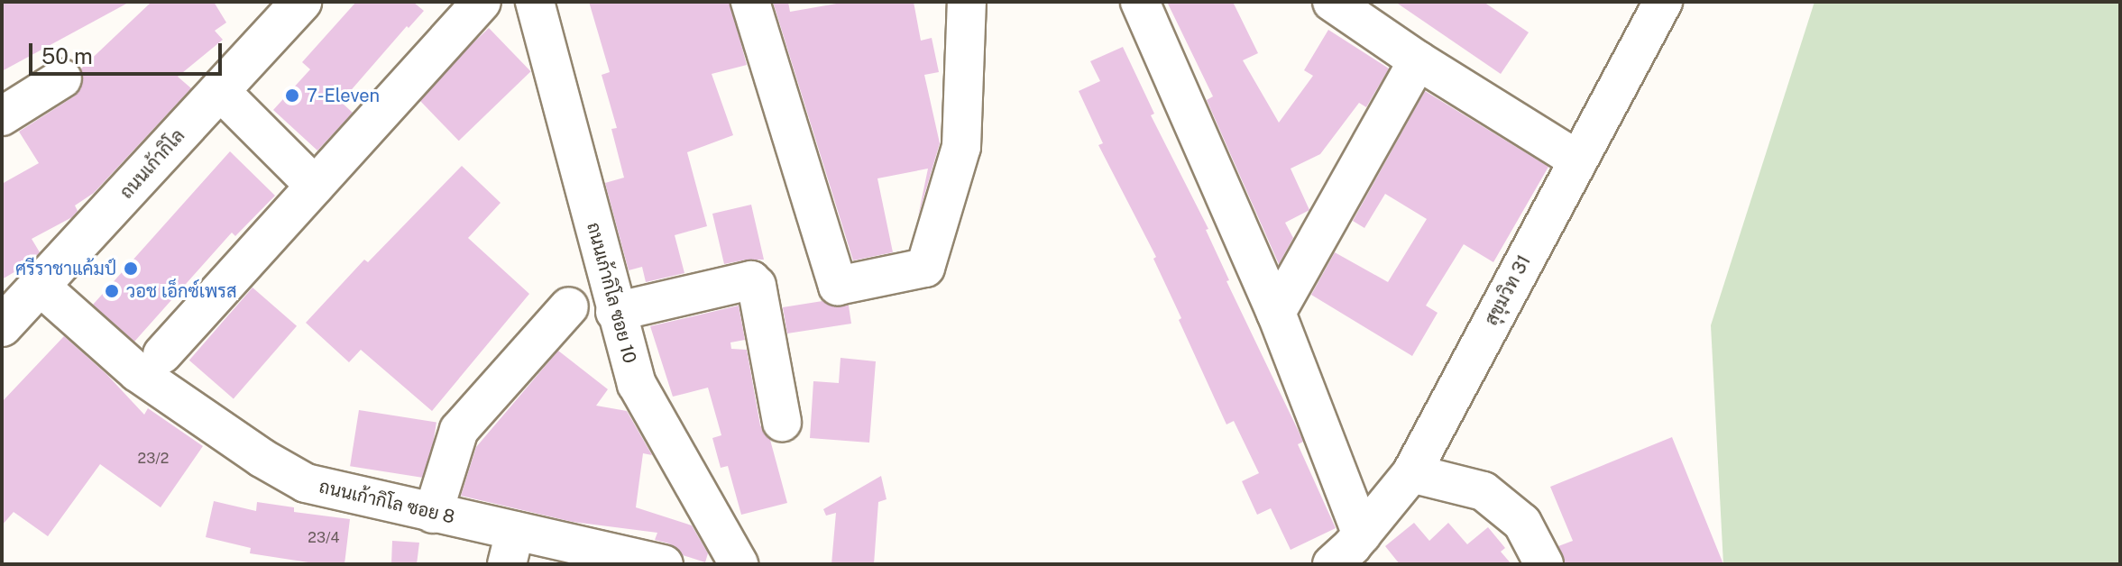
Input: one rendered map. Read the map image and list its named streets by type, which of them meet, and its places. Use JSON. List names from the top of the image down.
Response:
{
  "streets": {
    "main road": ["ถนนเก้ากิโล"],
    "street": ["สุขุมวิท 31", "ถนนเก้ากิโล ซอย 10", "ถนนเก้ากิโล ซอย 8"]
  },
  "crossings": [
    ["ถนนเก้ากิโล", "ถนนเก้ากิโล ซอย 8"]
  ],
  "places": ["7-Eleven", "ศรีราชาแค้มป์", "วอช เอ็กซ์เพรส"],
  "house_numbers": ["23/2", "23/4"],
  "scale_bar": "50 m"
}
